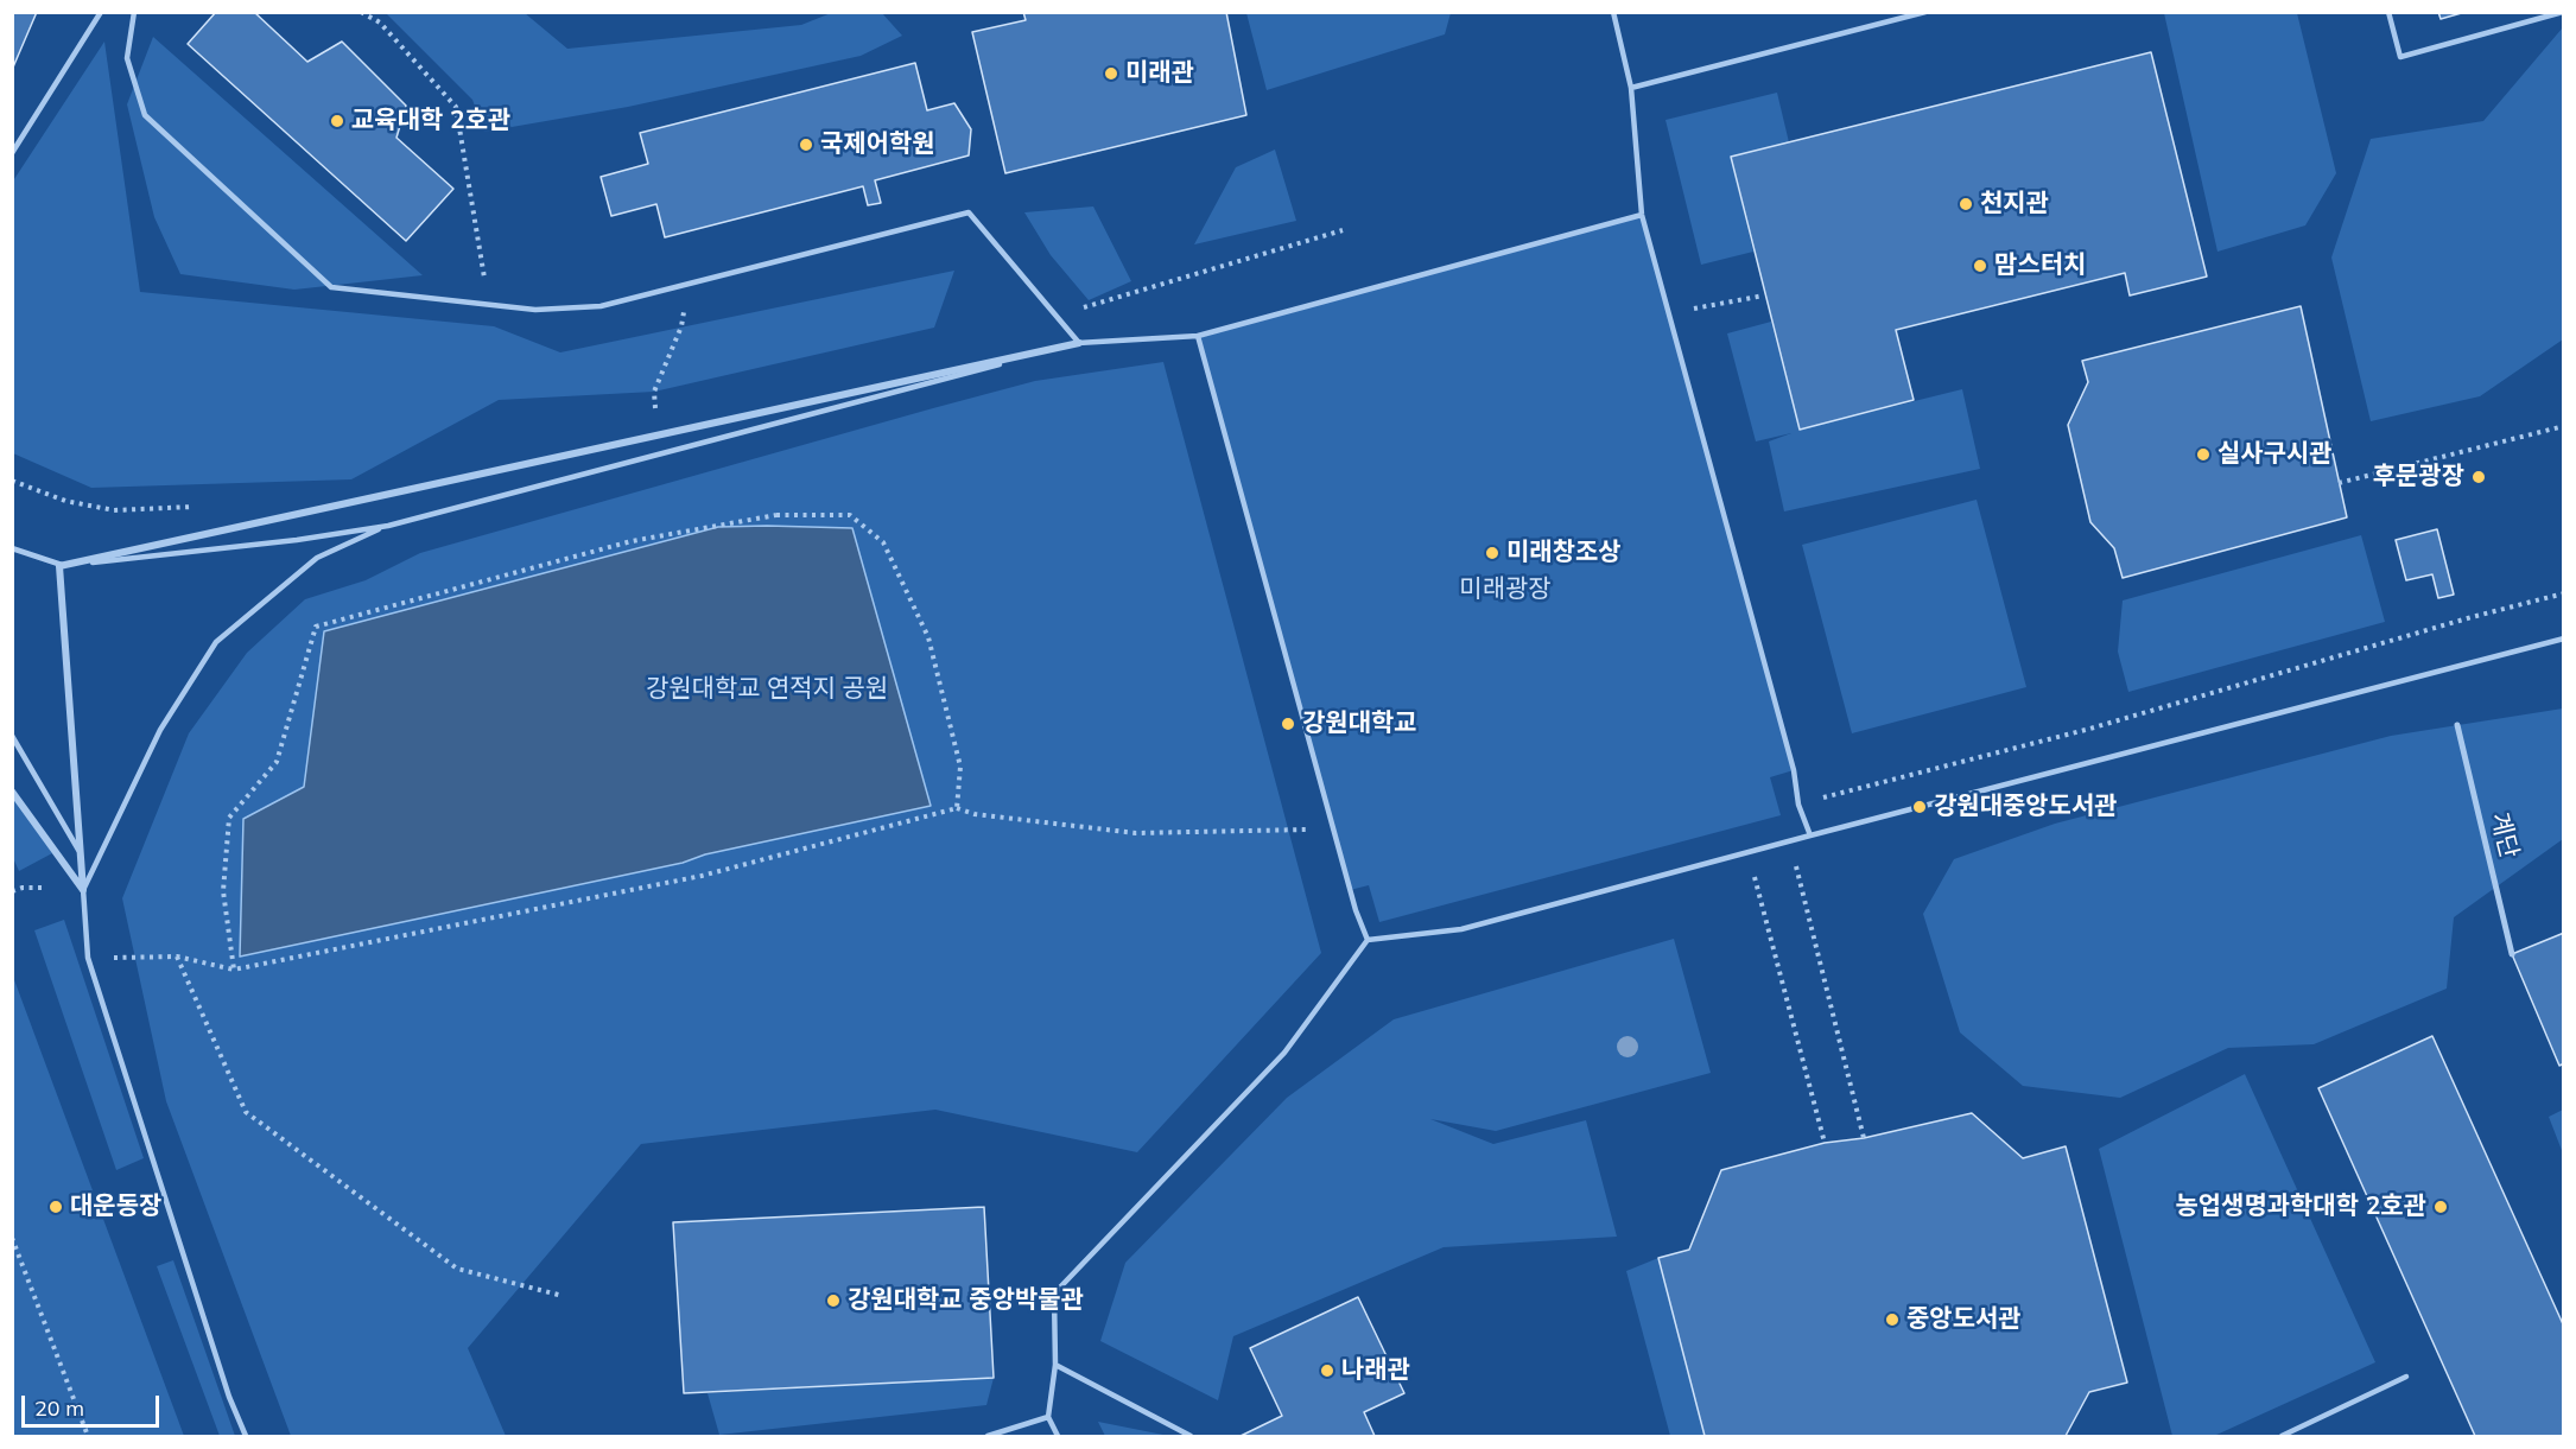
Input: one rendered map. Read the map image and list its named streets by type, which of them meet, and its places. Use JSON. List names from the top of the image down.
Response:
{
  "streets": {
    "street": ["계단"]
  },
  "parks": ["미래광장", "강원대학교 연적지 공원"],
  "places": [
    "미래관",
    "교육대학 2호관",
    "국제어학원",
    "천지관",
    "맘스터치",
    "실사구시관",
    "후문광장",
    "미래창조상",
    "강원대학교",
    "강원대중앙도서관",
    "대운동장",
    "농업생명과학대학 2호관",
    "강원대학교 중앙박물관",
    "중앙도서관",
    "나래관"
  ],
  "scale_bar": "20 m"
}
